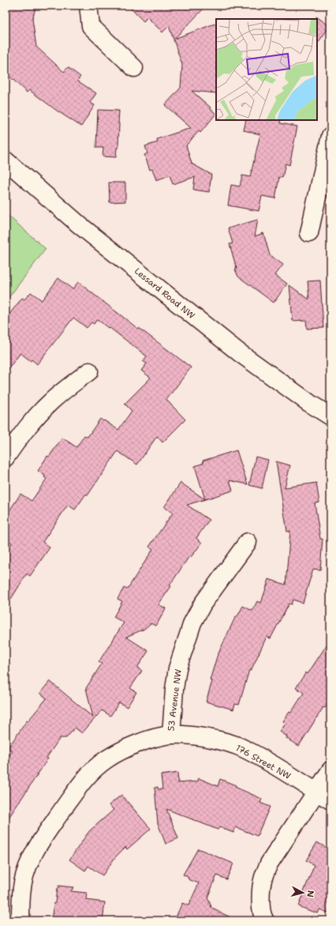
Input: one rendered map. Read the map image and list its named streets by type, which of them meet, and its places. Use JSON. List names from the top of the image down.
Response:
{
  "streets": {
    "street": ["Lessard Road NW", "53 Avenue NW", "176 Street NW"]
  },
  "crossings": [
    ["53 Avenue NW", "176 Street NW"]
  ],
  "north": "right"
}
